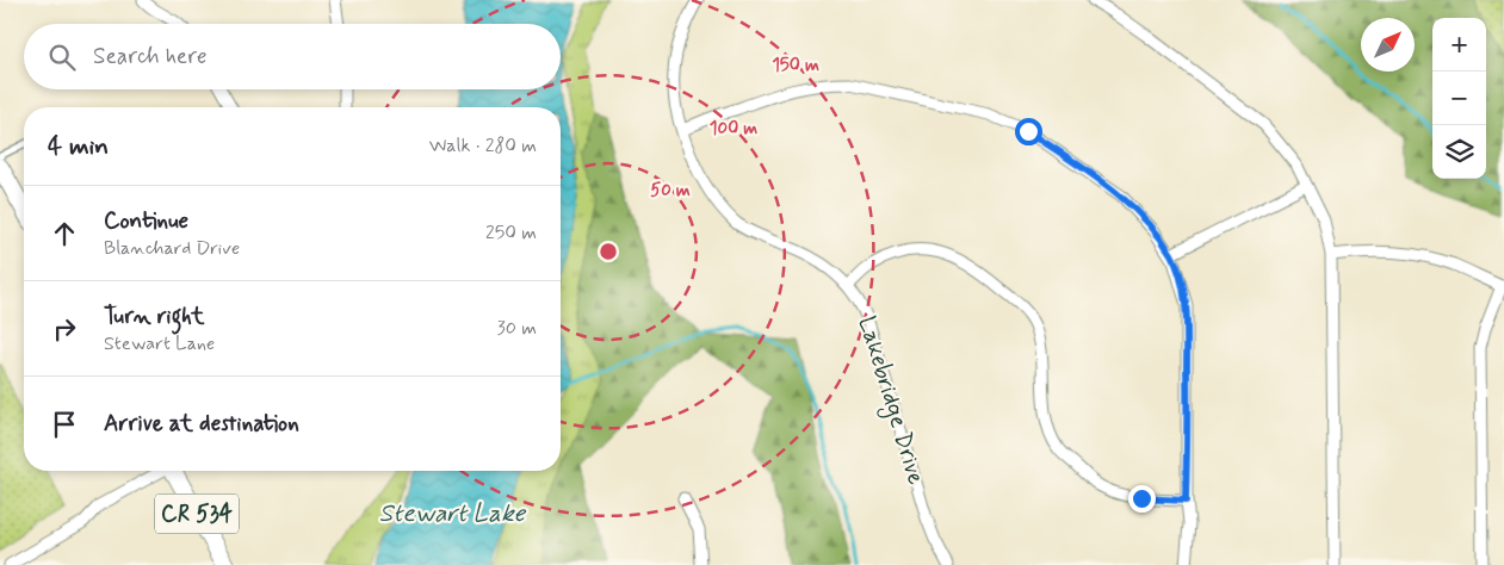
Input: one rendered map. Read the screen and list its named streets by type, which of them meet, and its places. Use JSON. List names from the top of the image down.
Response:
{
  "streets": {
    "main road": ["CR 534"],
    "street": ["Lakebridge Drive"]
  },
  "water": ["Stewart Lake"],
  "north": "top right",
  "page": {
    "map_buttons": ["+", "−"],
    "search": "Search here",
    "heading": ["4 min", "Walk · 280 m"],
    "list": [
      ["Continue", "Blanchard Drive", "250 m"],
      ["Turn right", "Stewart Lane", "30 m"],
      "Arrive at destination"
    ]
  },
  "rings": ["150 m", "100 m", "50 m"]
}
